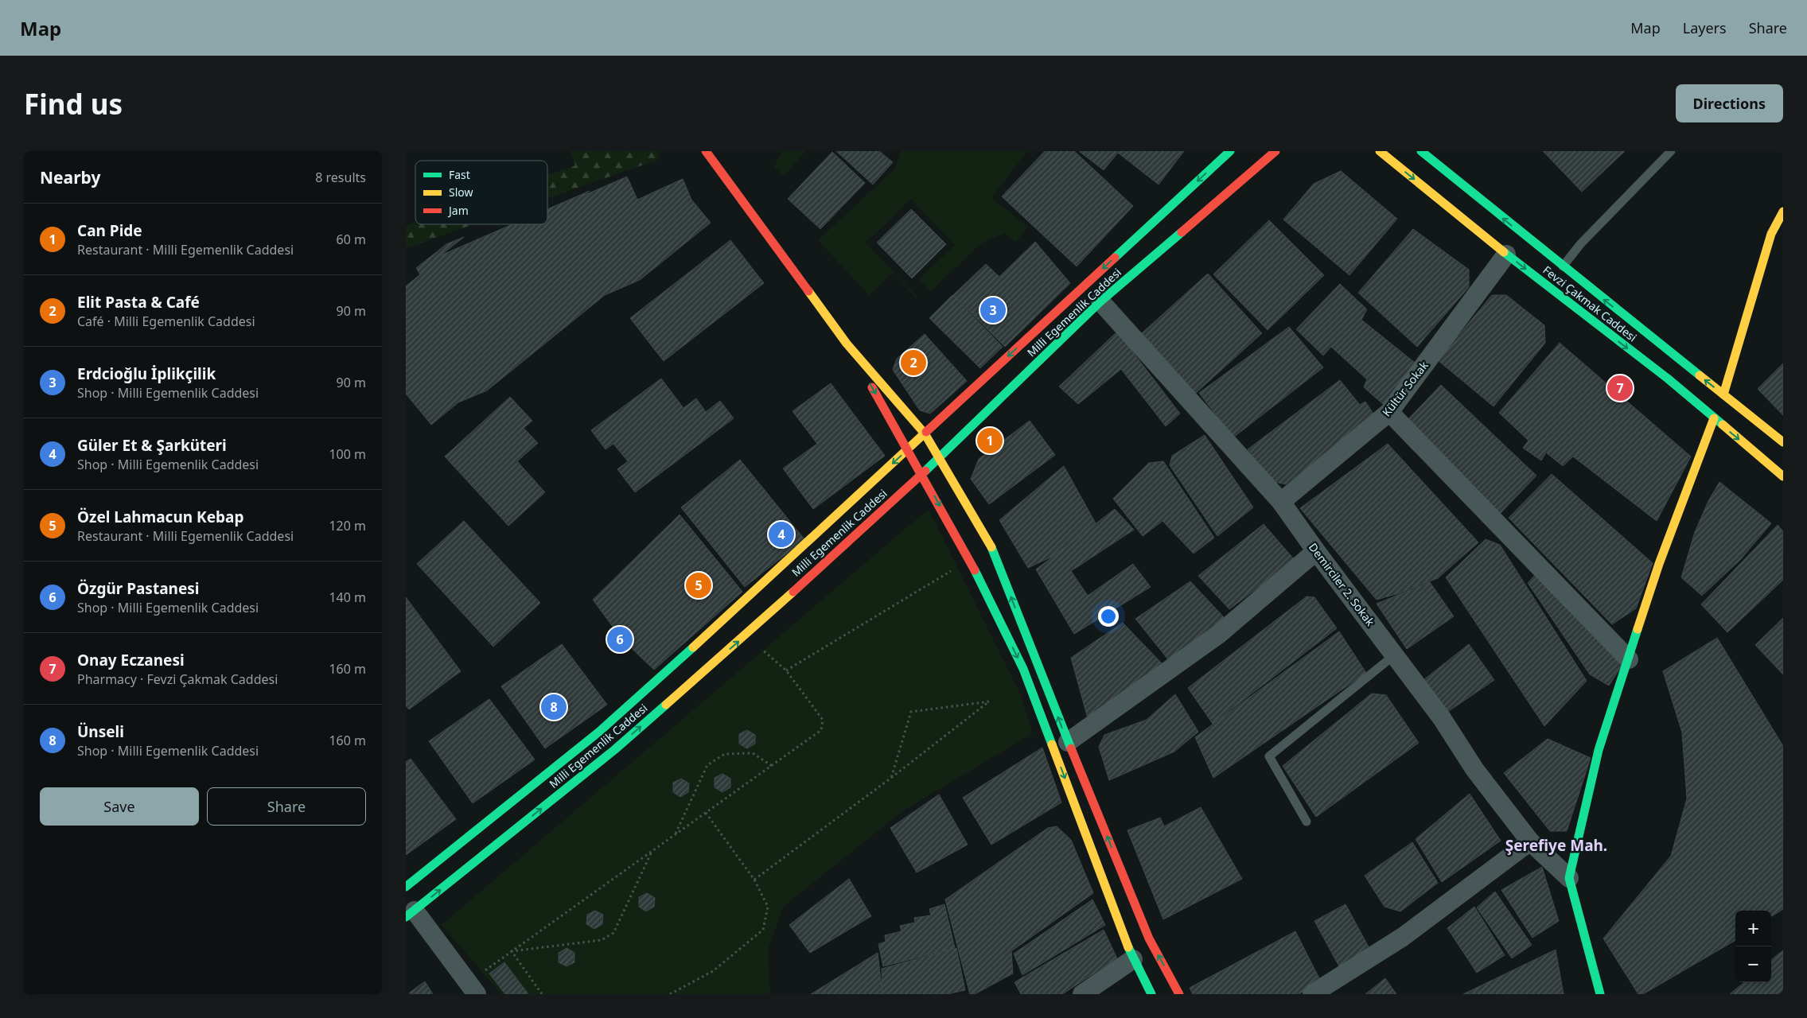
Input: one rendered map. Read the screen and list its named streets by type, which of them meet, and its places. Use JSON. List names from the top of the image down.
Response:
{
  "streets": {
    "street": [
      "Fevzi Çakmak Caddesi",
      "Milli Egemenlik Caddesi",
      "Kültür Sokak",
      "Demirciler 2. Sokak"
    ]
  },
  "crossings": [
    ["Fevzi Çakmak Caddesi", "Kültür Sokak"],
    ["Milli Egemenlik Caddesi", "Demirciler 2. Sokak"],
    ["Kültür Sokak", "Demirciler 2. Sokak"]
  ],
  "districts": ["Şerefiye Mah."],
  "legend": ["Fast", "Slow", "Jam"],
  "page": {
    "header": "Map",
    "nav": ["Map", "Layers", "Share"],
    "buttons": [
      "Directions",
      ["Save", "Share"]
    ],
    "title": "Find us",
    "heading": ["Nearby", "8 results"],
    "list": [
      {
        "mark": "1",
        "name": "Can Pide",
        "note": "Restaurant · Milli Egemenlik Caddesi",
        "value": "60 m"
      },
      {
        "mark": "2",
        "name": "Elit Pasta & Café",
        "note": "Café · Milli Egemenlik Caddesi",
        "value": "90 m"
      },
      {
        "mark": "3",
        "name": "Erdcioğlu İplikçilik",
        "note": "Shop · Milli Egemenlik Caddesi",
        "value": "90 m"
      },
      {
        "mark": "4",
        "name": "Güler Et & Şarküteri",
        "note": "Shop · Milli Egemenlik Caddesi",
        "value": "100 m"
      },
      {
        "mark": "5",
        "name": "Özel Lahmacun Kebap",
        "note": "Restaurant · Milli Egemenlik Caddesi",
        "value": "120 m"
      },
      {
        "mark": "6",
        "name": "Özgür Pastanesi",
        "note": "Shop · Milli Egemenlik Caddesi",
        "value": "140 m"
      },
      {
        "mark": "7",
        "name": "Onay Eczanesi",
        "note": "Pharmacy · Fevzi Çakmak Caddesi",
        "value": "160 m"
      },
      {
        "mark": "8",
        "name": "Ünseli",
        "note": "Shop · Milli Egemenlik Caddesi",
        "value": "160 m"
      }
    ],
    "pins": [
      "3",
      "2",
      "7",
      "1",
      "4",
      "5",
      "6",
      "8"
    ],
    "map_buttons": ["+", "−"]
  }
}
